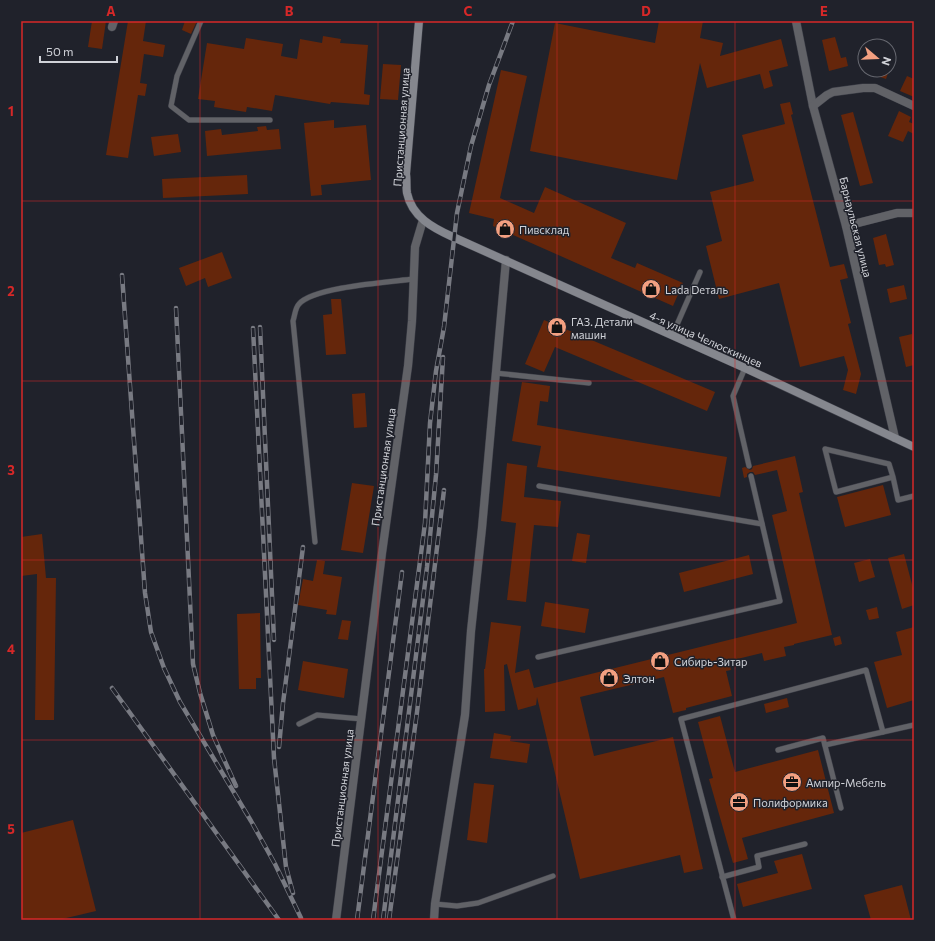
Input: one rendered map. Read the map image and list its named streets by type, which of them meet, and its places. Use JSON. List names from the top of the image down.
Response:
{
  "streets": {
    "main road": ["Пристанционная улица", "4-я улица Челюскинцев"],
    "street": ["Барнаульская улица"]
  },
  "crossings": [
    ["Пристанционная улица", "4-я улица Челюскинцев"],
    ["Барнаульская улица", "4-я улица Челюскинцев"]
  ],
  "places": {
    "shop": [
      "Пивсклад",
      "Lada Dеталь",
      "ГАЗ. Детали машин",
      "Сибирь-Зитар",
      "Элтон"
    ],
    "office": ["Ампир-Мебель", "Полиформика"]
  },
  "scale_bar": "50 m",
  "north": "right",
  "grid": {
    "columns": [
      "A",
      "B",
      "C",
      "D",
      "E"
    ],
    "rows": [
      "1",
      "2",
      "3",
      "4",
      "5"
    ]
  }
}
